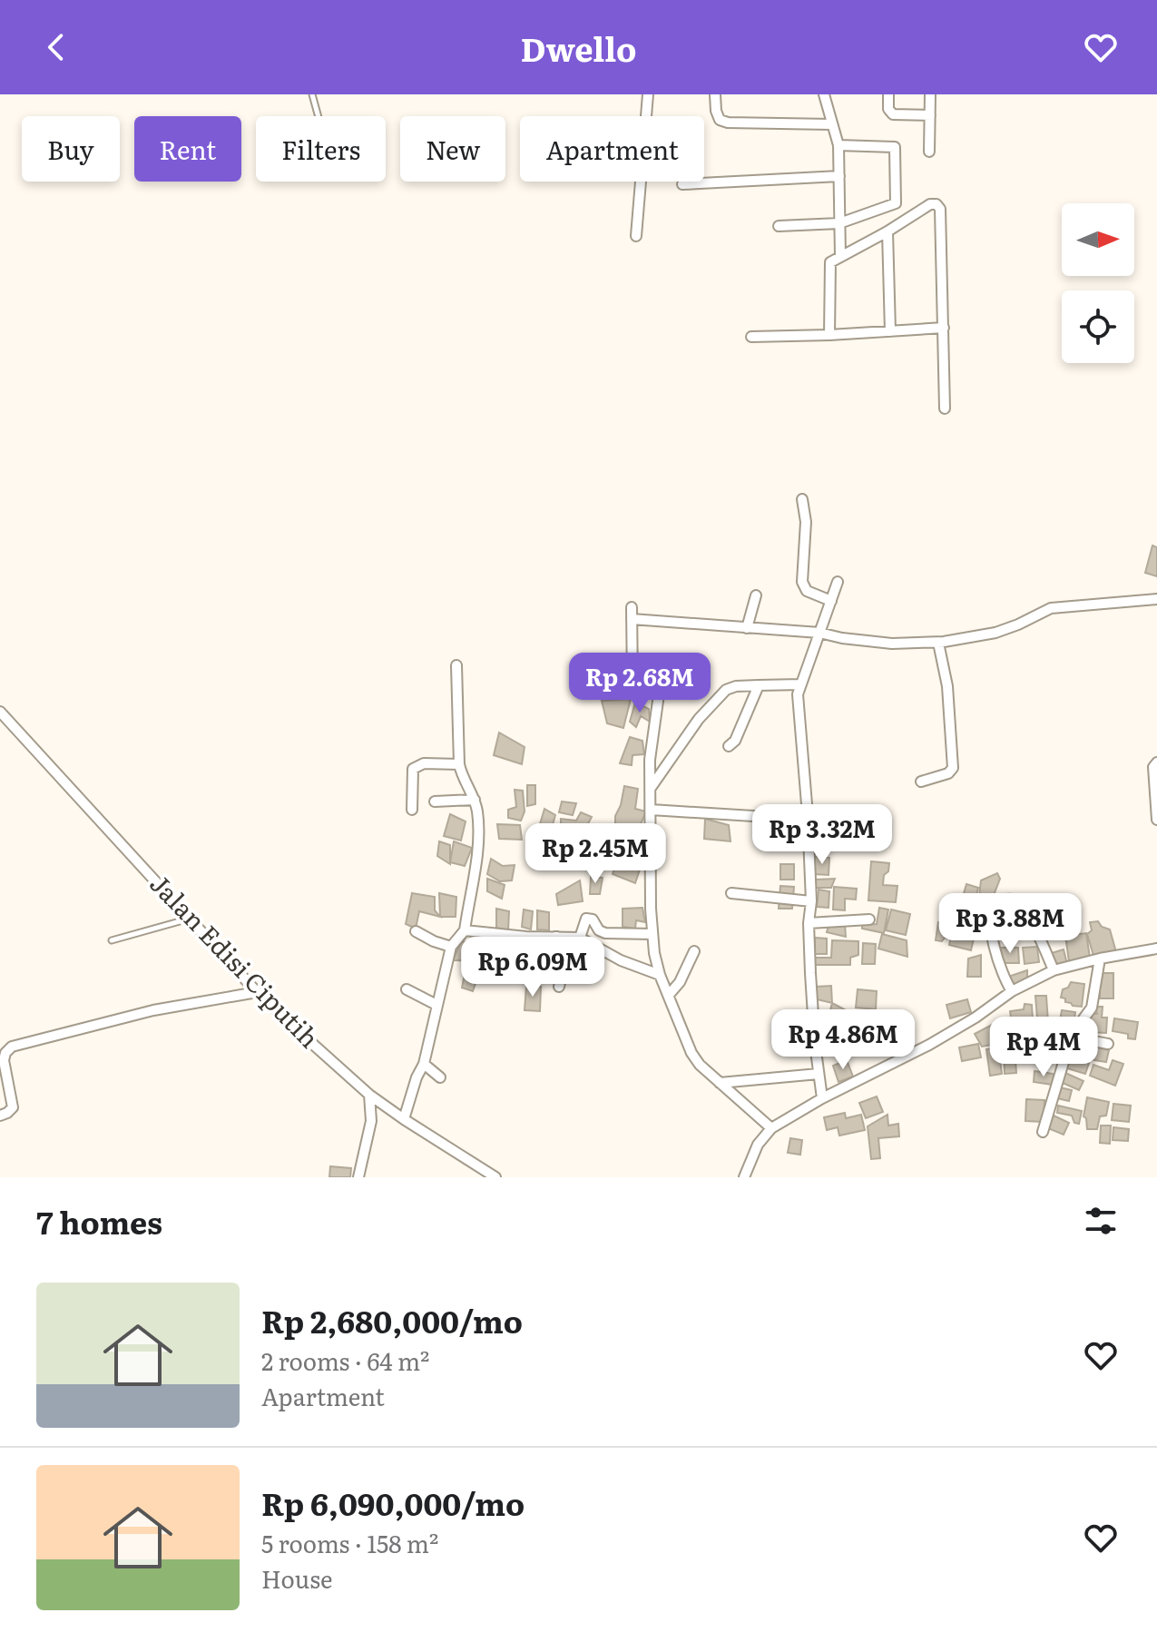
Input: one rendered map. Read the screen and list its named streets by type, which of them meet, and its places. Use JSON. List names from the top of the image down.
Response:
{
  "streets": {
    "street": ["Jalan Edisi Ciputih"]
  },
  "north": "right",
  "page": {
    "header": "Dwello",
    "chip": [
      "Buy",
      "Rent",
      "Filters",
      "New",
      "Apartment"
    ],
    "price": [
      "Rp 2.68M",
      "Rp 3.32M",
      "Rp 2.45M",
      "Rp 3.88M",
      "Rp 6.09M",
      "Rp 4.86M",
      "Rp 4M"
    ],
    "heading": "7 homes",
    "list": [
      {
        "name": "Rp 2,680,000/mo",
        "note": "2 rooms · 64 m² · Apartment"
      },
      {
        "name": "Rp 6,090,000/mo",
        "note": "5 rooms · 158 m² · House"
      }
    ]
  }
}
